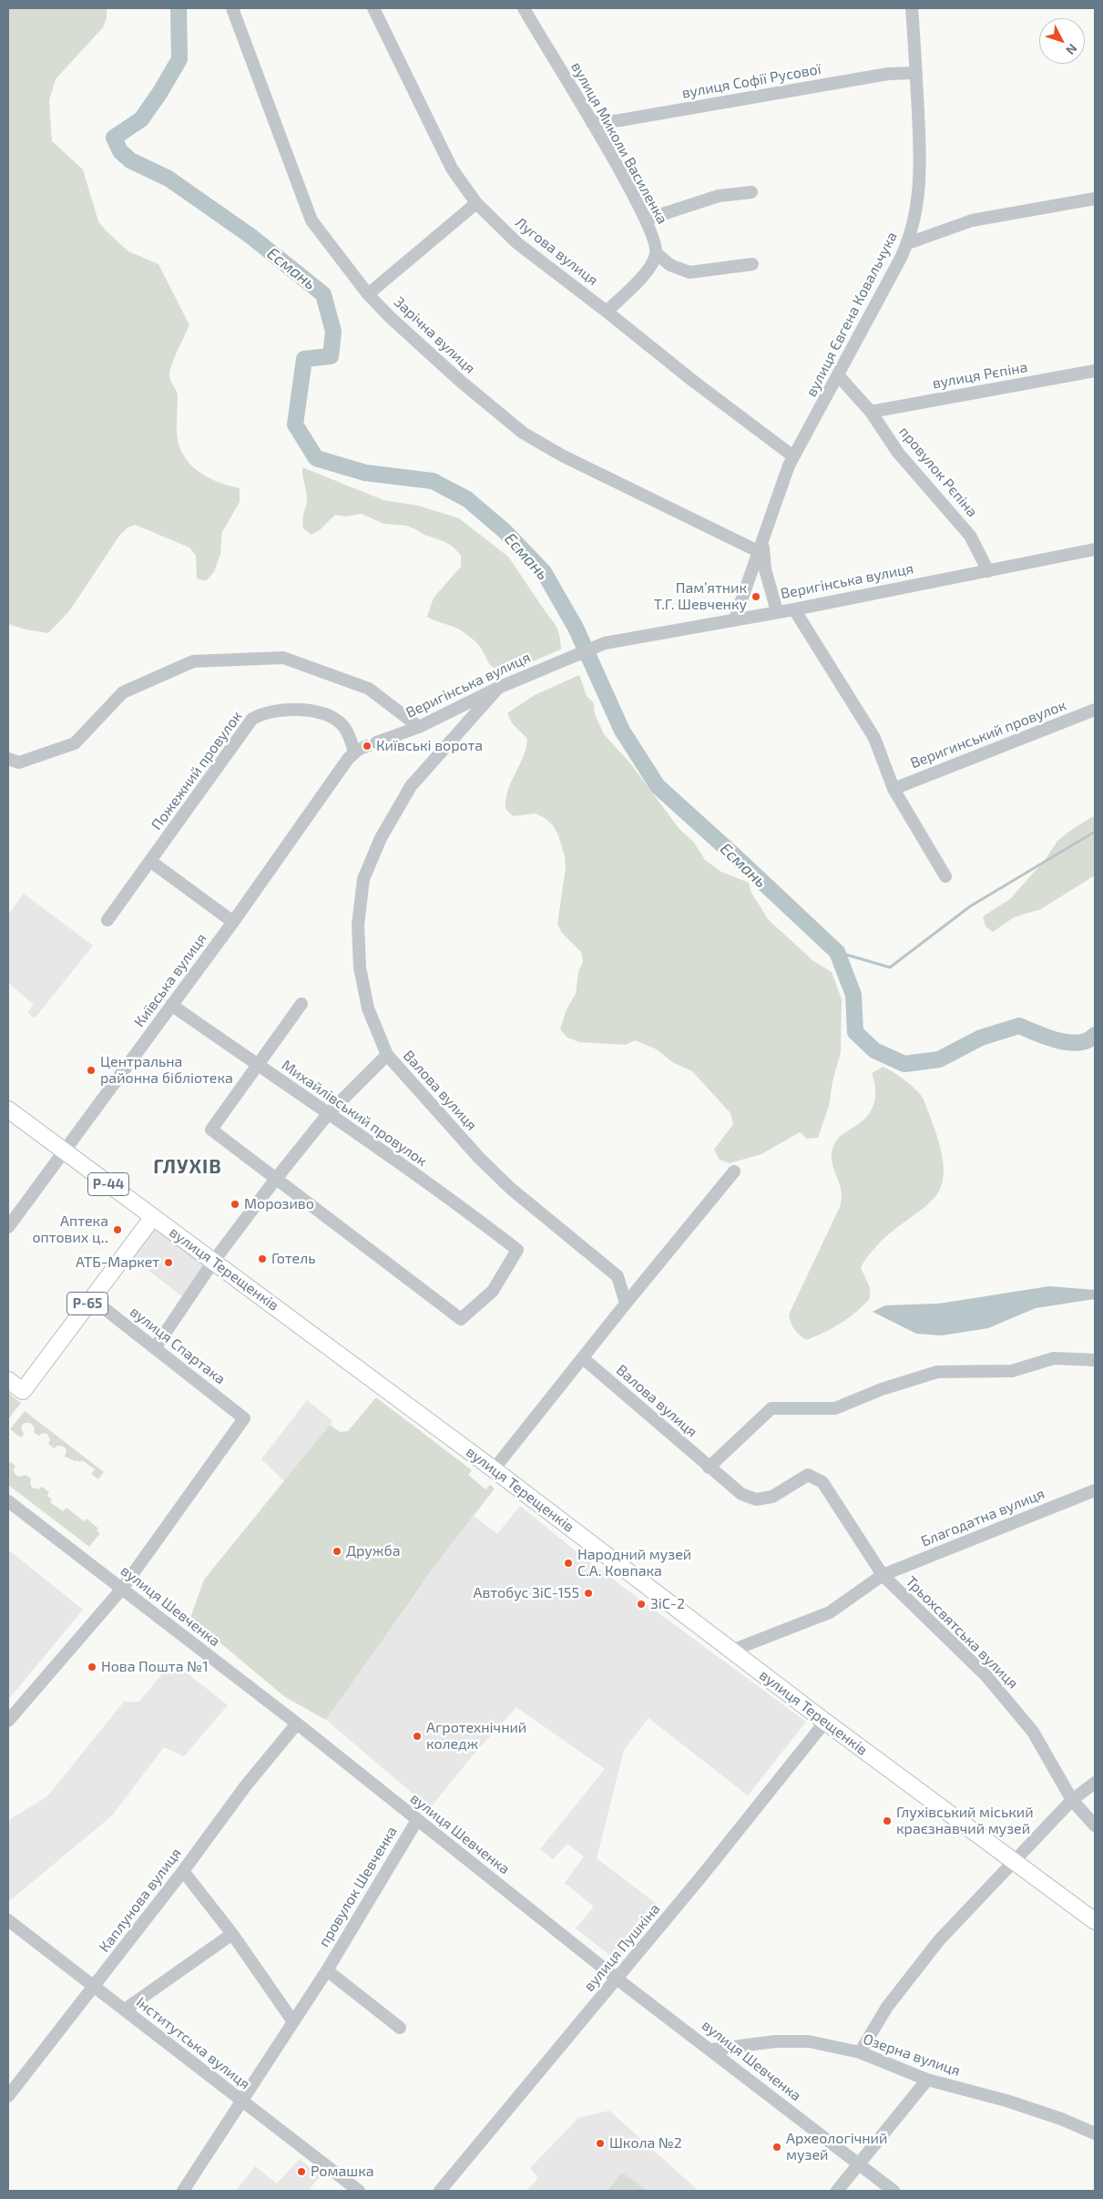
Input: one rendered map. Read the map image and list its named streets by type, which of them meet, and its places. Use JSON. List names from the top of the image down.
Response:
{
  "streets": {
    "main road": ["Р-44", "вулиця Терещенків", "Р-65"],
    "street": [
      "вулиця Софії Русової",
      "вулиця Миколи Василенка",
      "Лугова вулиця",
      "вулиця Євгена Ковальчука",
      "Зарічна вулиця",
      "вулиця Рєпіна",
      "провулок Рєпіна",
      "Веригінська вулиця",
      "Веригинський провулок",
      "Пожежний провулок",
      "Київська вулиця",
      "Валова вулиця",
      "Михайлівський провулок",
      "вулиця Спартака",
      "Благодатна вулиця",
      "вулиця Шевченка",
      "Трьохсвятська вулиця",
      "провулок Шевченка",
      "Каплунова вулиця",
      "вулиця Пушкіна",
      "Інститутська вулиця",
      "Озерна вулиця"
    ]
  },
  "crossings": [
    ["вулиця Софії Русової", "вулиця Миколи Василенка"],
    ["вулиця Софії Русової", "вулиця Євгена Ковальчука"],
    ["Лугова вулиця", "вулиця Євгена Ковальчука"],
    ["вулиця Євгена Ковальчука", "Зарічна вулиця"],
    ["вулиця Євгена Ковальчука", "провулок Рєпіна"],
    ["вулиця Євгена Ковальчука", "Веригінська вулиця"],
    ["вулиця Рєпіна", "провулок Рєпіна"],
    ["провулок Рєпіна", "Веригінська вулиця"],
    ["Веригінська вулиця", "Валова вулиця"],
    ["Пожежний провулок", "Київська вулиця"],
    ["Київська вулиця", "Михайлівський провулок"],
    ["Київська вулиця", "вулиця Терещенків"],
    ["вулиця Терещенків", "Р-65"],
    ["вулиця Терещенків", "Благодатна вулиця"],
    ["вулиця Терещенків", "вулиця Пушкіна"],
    ["Р-65", "вулиця Спартака"],
    ["вулиця Спартака", "вулиця Шевченка"],
    ["Благодатна вулиця", "Трьохсвятська вулиця"],
    ["вулиця Шевченка", "провулок Шевченка"],
    ["вулиця Шевченка", "Каплунова вулиця"],
    ["вулиця Шевченка", "вулиця Пушкіна"],
    ["вулиця Шевченка", "Озерна вулиця"],
    ["провулок Шевченка", "Інститутська вулиця"],
    ["Каплунова вулиця", "Інститутська вулиця"]
  ],
  "districts": ["ГЛУХІВ"],
  "water": ["Есмань"],
  "places": [
    "Пам’ятник Т.Г. Шевченку",
    "Київські ворота",
    "Центральна районна бібліотека",
    "Морозиво",
    "Аптека оптових ц‥",
    "Готель",
    "АТБ-Маркет",
    "Дружба",
    "Народний музей С.А. Ковпака",
    "Автобус ЗіС-155",
    "ЗіС-2",
    "Нова Пошта №1",
    "Агротехнічний коледж",
    "Глухівський міський краєзнавчий музей",
    "Школа №2",
    "Археологічний музей",
    "Ромашка"
  ],
  "north": "bottom right"
}
